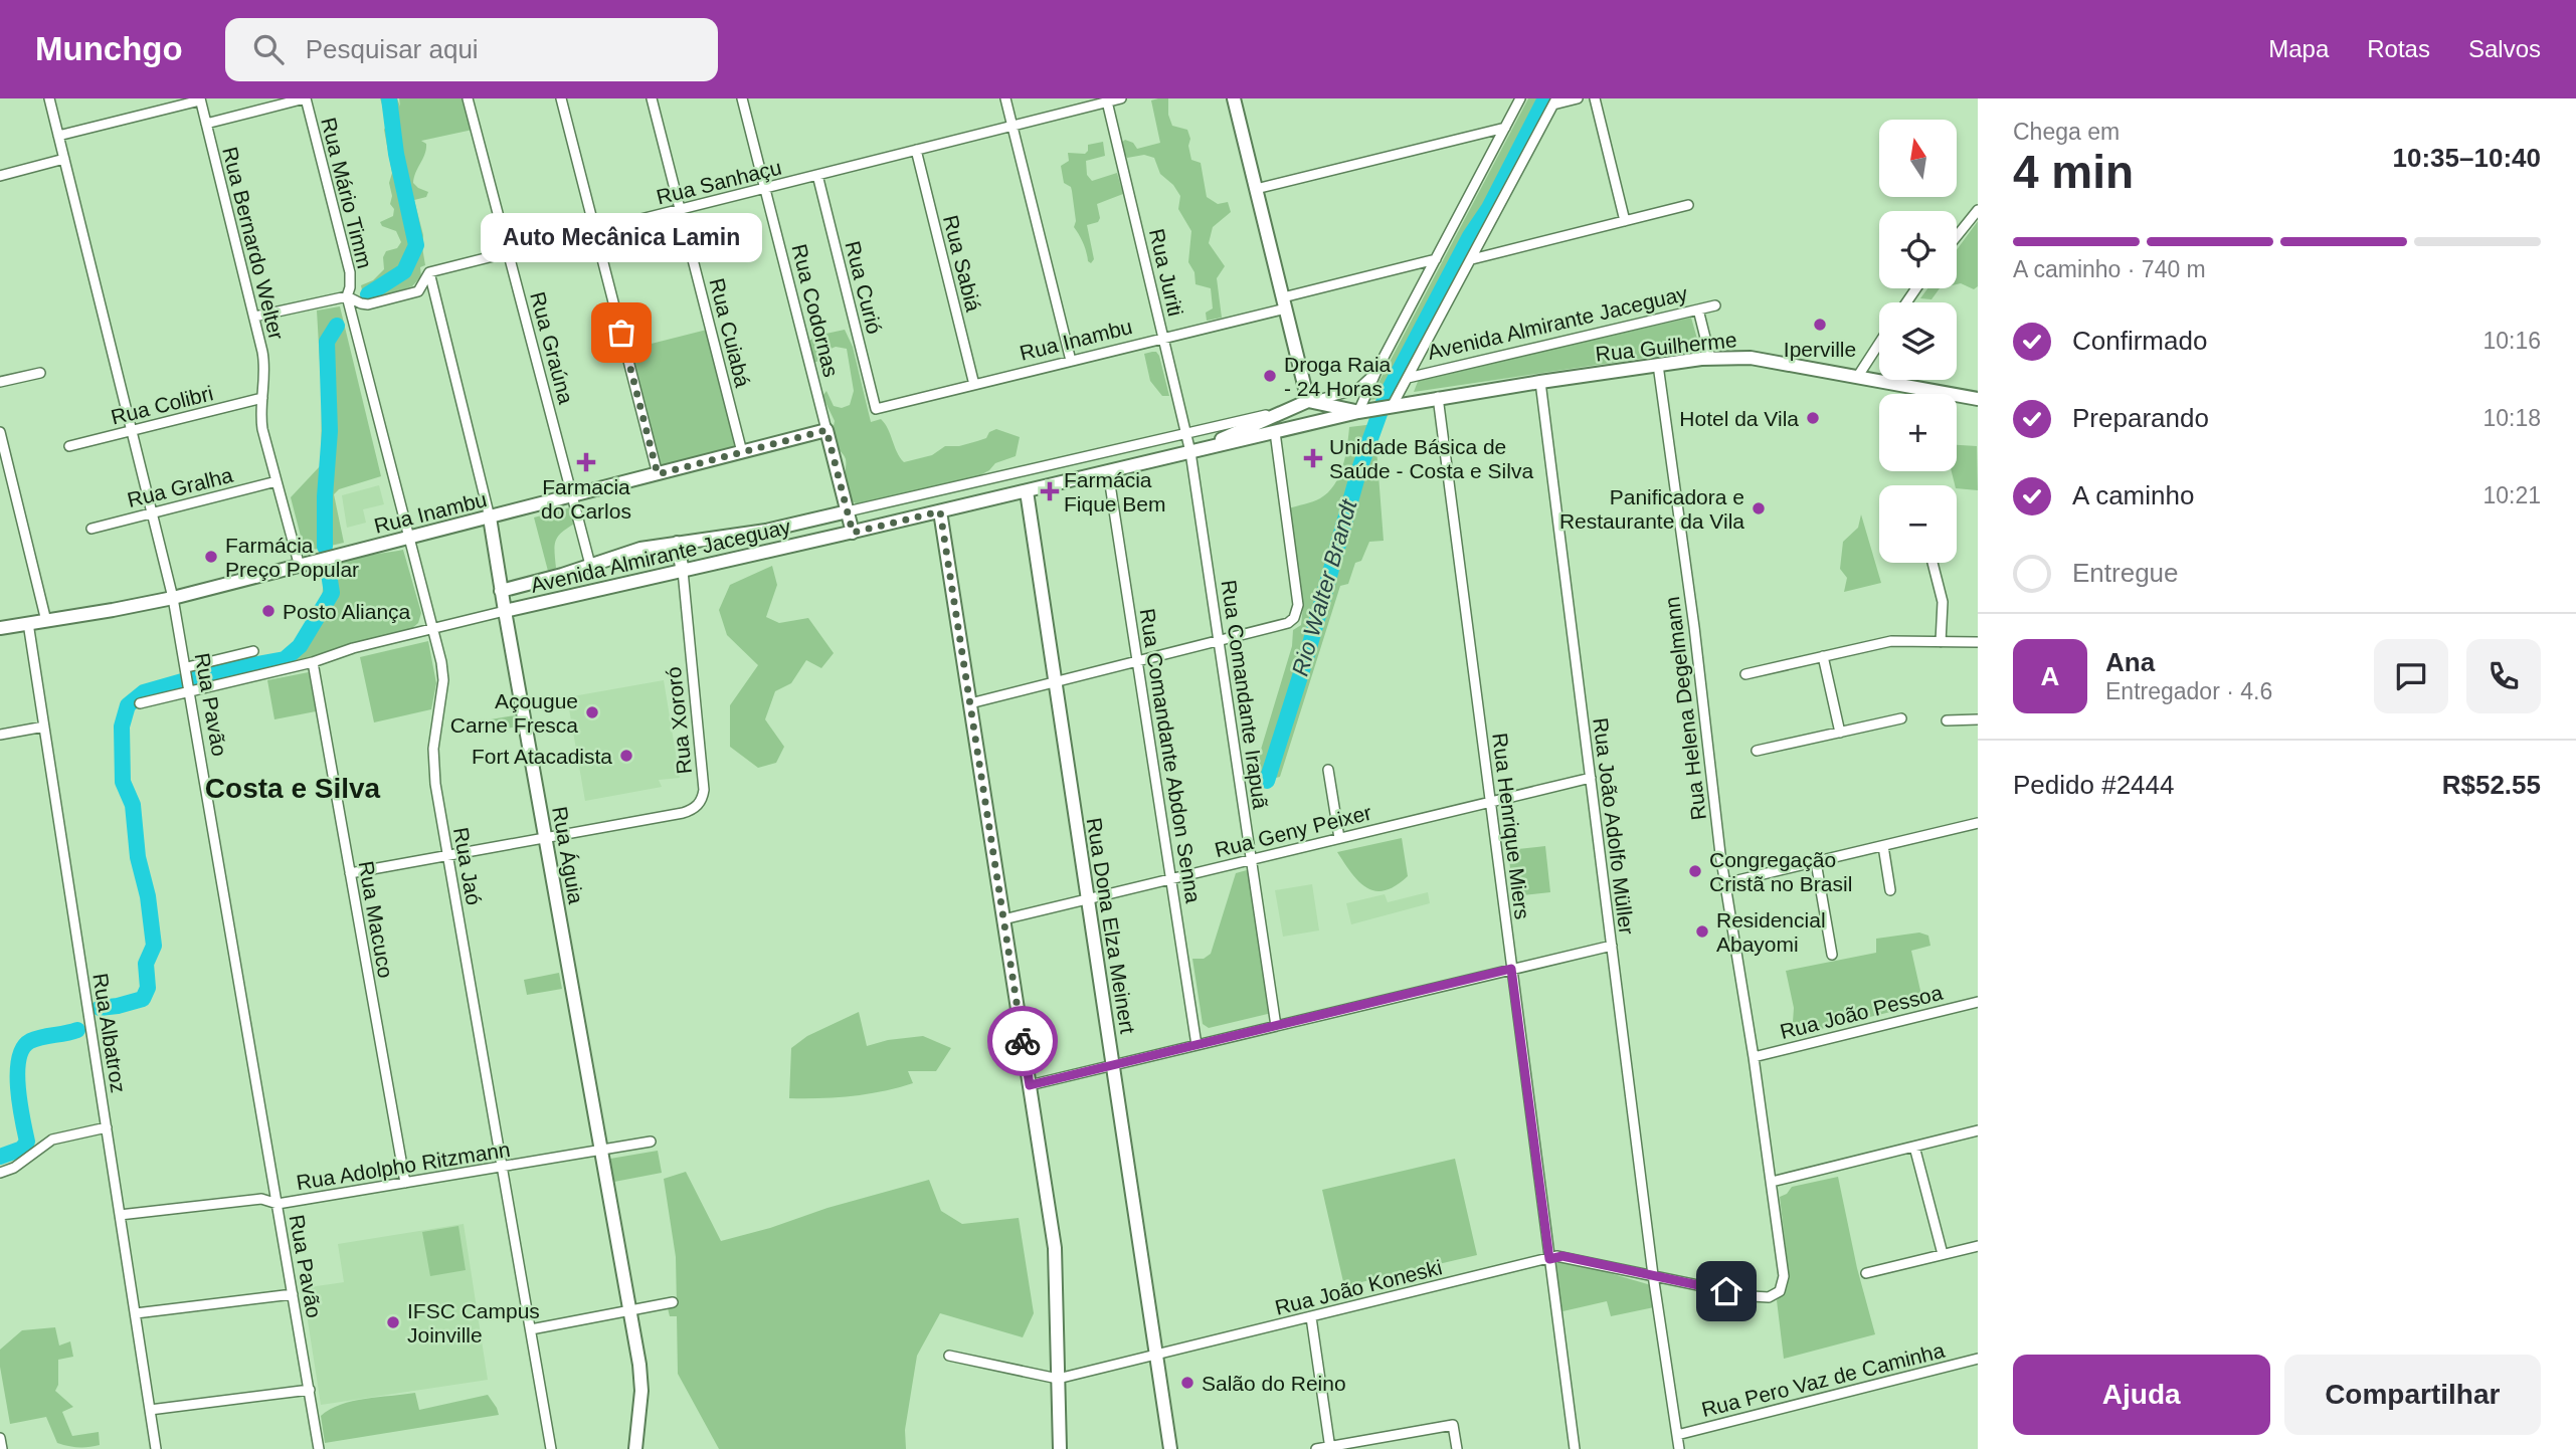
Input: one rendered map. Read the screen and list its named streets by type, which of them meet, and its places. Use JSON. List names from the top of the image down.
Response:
{
  "streets": {
    "street": [
      "Rua Sanhaçu",
      "Rua Mário Timm",
      "Rua Bernardo Welter",
      "Rua Sabiá",
      "Rua Juriti",
      "Rua Curió",
      "Rua Codornas",
      "Avenida Almirante Jaceguay",
      "Rua Cuiabá",
      "Rua Inambu",
      "Rua Guilherme",
      "Rua Graúna",
      "Rua Colibri",
      "Rua Gralha",
      "Rua Comandante Irapuã",
      "Rua Pavão",
      "Rua Helena Degelmann",
      "Rua Xororó",
      "Rua Comandante Abdon Senna",
      "Rua Henrique Miers",
      "Rua João Adolfo Müller",
      "Rua Geny Peixer",
      "Rua Águia",
      "Rua Jaó",
      "Rua Macuco",
      "Rua Dona Elza Meinert",
      "Rua João Pessoa",
      "Rua Albatroz",
      "Rua Adolpho Ritzmann",
      "Rua João Koneski",
      "Rua Pero Vaz de Caminha"
    ]
  },
  "crossings": [
    ["Rua Sanhaçu", "Rua Mário Timm"],
    ["Rua Sanhaçu", "Rua Bernardo Welter"],
    ["Rua Sanhaçu", "Rua Sabiá"],
    ["Rua Sanhaçu", "Rua Juriti"],
    ["Rua Sanhaçu", "Rua Curió"],
    ["Rua Sanhaçu", "Rua Codornas"],
    ["Rua Sanhaçu", "Rua Cuiabá"],
    ["Rua Sanhaçu", "Rua Graúna"],
    ["Rua Sanhaçu", "Rua Águia"],
    ["Rua Sanhaçu", "Rua Jaó"],
    ["Rua Mário Timm", "Rua Jaó"],
    ["Rua Bernardo Welter", "Rua Colibri"],
    ["Rua Sabiá", "Rua Inambu"],
    ["Rua Juriti", "Avenida Almirante Jaceguay"],
    ["Rua Juriti", "Rua Inambu"],
    ["Rua Juriti", "Rua Comandante Irapuã"],
    ["Rua Curió", "Rua Inambu"],
    ["Rua Codornas", "Avenida Almirante Jaceguay"],
    ["Rua Codornas", "Rua Inambu"],
    ["Avenida Almirante Jaceguay", "Rua Guilherme"],
    ["Avenida Almirante Jaceguay", "Rua Graúna"],
    ["Avenida Almirante Jaceguay", "Rua Comandante Irapuã"],
    ["Avenida Almirante Jaceguay", "Rua Pavão"],
    ["Avenida Almirante Jaceguay", "Rua Xororó"],
    ["Avenida Almirante Jaceguay", "Rua Comandante Abdon Senna"],
    ["Avenida Almirante Jaceguay", "Rua Águia"],
    ["Avenida Almirante Jaceguay", "Rua Jaó"],
    ["Avenida Almirante Jaceguay", "Rua Macuco"],
    ["Avenida Almirante Jaceguay", "Rua Dona Elza Meinert"],
    ["Rua Cuiabá", "Rua Inambu"],
    ["Rua Inambu", "Rua Graúna"],
    ["Rua Inambu", "Rua Pavão"],
    ["Rua Inambu", "Rua Águia"],
    ["Rua Inambu", "Rua Jaó"],
    ["Rua Inambu", "Rua Albatroz"],
    ["Rua Guilherme", "Rua Helena Degelmann"],
    ["Rua Guilherme", "Rua Henrique Miers"],
    ["Rua Guilherme", "Rua João Adolfo Müller"],
    ["Rua Colibri", "Rua Pavão"],
    ["Rua Gralha", "Rua Pavão"],
    ["Rua Comandante Irapuã", "Rua Geny Peixer"],
    ["Rua Pavão", "Rua Adolpho Ritzmann"],
    ["Rua Helena Degelmann", "Rua João Pessoa"],
    ["Rua Helena Degelmann", "Rua João Koneski"],
    ["Rua Xororó", "Rua Águia"],
    ["Rua Xororó", "Rua Jaó"],
    ["Rua Xororó", "Rua Macuco"],
    ["Rua Comandante Abdon Senna", "Rua Geny Peixer"],
    ["Rua Henrique Miers", "Rua Geny Peixer"],
    ["Rua Henrique Miers", "Rua João Koneski"],
    ["Rua João Adolfo Müller", "Rua Geny Peixer"],
    ["Rua João Adolfo Müller", "Rua João Koneski"],
    ["Rua João Adolfo Müller", "Rua Pero Vaz de Caminha"],
    ["Rua Geny Peixer", "Rua Dona Elza Meinert"],
    ["Rua Águia", "Rua Adolpho Ritzmann"],
    ["Rua Jaó", "Rua Adolpho Ritzmann"],
    ["Rua Macuco", "Rua Adolpho Ritzmann"],
    ["Rua Dona Elza Meinert", "Rua João Koneski"],
    ["Rua Albatroz", "Rua Adolpho Ritzmann"]
  ],
  "districts": ["Costa e Silva"],
  "water": ["Rio Walter Brandt"],
  "places": {
    "other": [
      "Iperville",
      "Auto Mecânica Lamin",
      "Droga Raia - 24 Horas",
      "Hotel da Vila",
      "Panificadora e Restaurante da Vila",
      "Farmácia Preço Popular",
      "Posto Aliança",
      "Açougue Carne Fresca",
      "Fort Atacadista",
      "Congregação Cristã no Brasil",
      "Residencial Abayomi",
      "IFSC Campus Joinville",
      "Salão do Reino"
    ],
    "health": ["Unidade Básica de Saúde - Costa e Silva", "Farmacia do Carlos", "Farmácia Fique Bem"]
  },
  "north": "top",
  "page": {
    "header": "Munchgo",
    "search": "Pesquisar aqui",
    "nav": ["Mapa", "Rotas", "Salvos"],
    "heading": ["4 min", "Chega em", "10:35–10:40"],
    "panel": [
      "Ana",
      "Entregador · 4.6",
      "Pedido #2444",
      "R$52.55"
    ],
    "map_buttons": ["+", "−"],
    "bubble": "Auto Mecânica Lamin",
    "bar": "A caminho · 740 m",
    "list": [
      ["Confirmado", "10:16"],
      ["Preparando", "10:18"],
      ["A caminho", "10:21"],
      "Entregue"
    ],
    "round": "A",
    "buttons": ["Ajuda", "Compartilhar"]
  }
}
